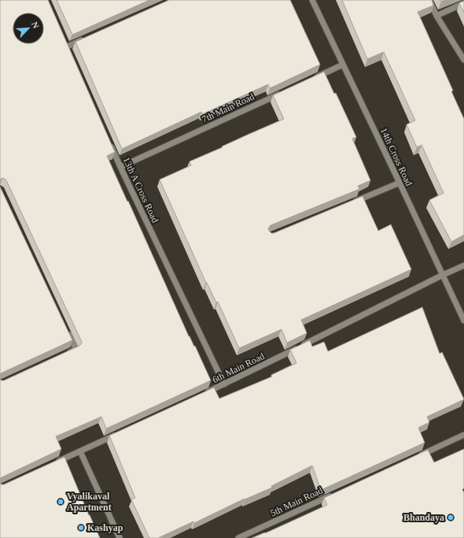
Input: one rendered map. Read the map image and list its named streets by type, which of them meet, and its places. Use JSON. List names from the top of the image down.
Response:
{
  "streets": {
    "street": [
      "7th Main Road",
      "14th Cross Road",
      "13th A Cross Road",
      "6th Main Road",
      "5th Main Road"
    ]
  },
  "crossings": [
    ["7th Main Road", "13th A Cross Road"],
    ["14th Cross Road", "6th Main Road"],
    ["13th A Cross Road", "6th Main Road"]
  ],
  "places": ["Vyalikaval Apartment", "Bhandaya", "Kashyap"],
  "north": "top right"
}
